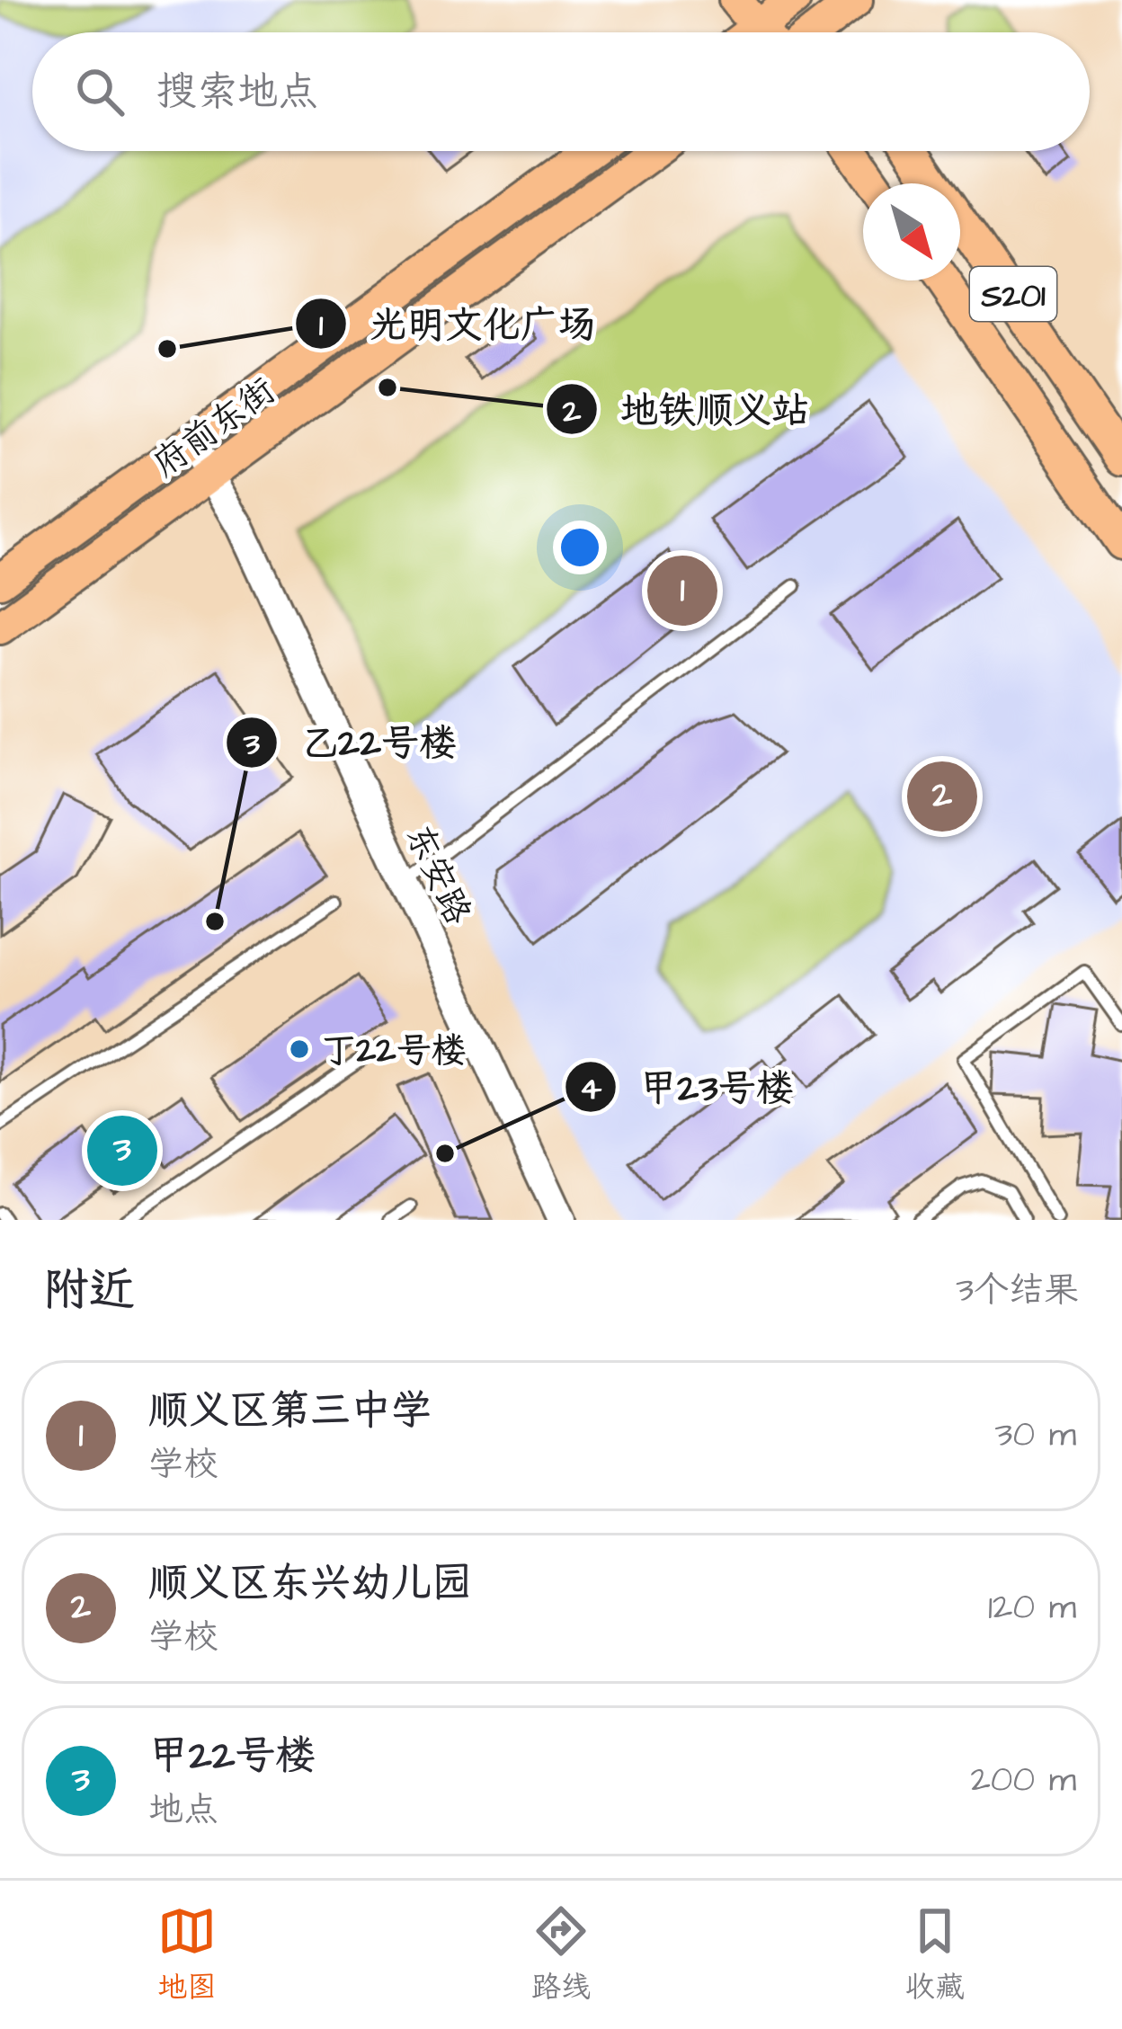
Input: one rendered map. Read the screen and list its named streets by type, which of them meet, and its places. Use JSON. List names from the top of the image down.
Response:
{
  "streets": {
    "main road": ["S201", "府前东街"],
    "street": ["东安路"]
  },
  "crossings": [
    ["府前东街", "东安路"]
  ],
  "places": [
    "光明文化广场",
    "地铁顺义站",
    "乙22号楼",
    "丁22号楼",
    "甲23号楼"
  ],
  "north": "bottom right",
  "page": {
    "search": "搜索地点",
    "pins": ["1", "2", "3"],
    "heading": ["附近", "3个结果"],
    "list": [
      {
        "mark": "1",
        "name": "顺义区第三中学",
        "note": "学校",
        "value": "30 m"
      },
      {
        "mark": "2",
        "name": "顺义区东兴幼儿园",
        "note": "学校",
        "value": "120 m"
      },
      {
        "mark": "3",
        "name": "甲22号楼",
        "note": "地点",
        "value": "200 m"
      }
    ],
    "nav": ["地图", "路线", "收藏"]
  }
}
